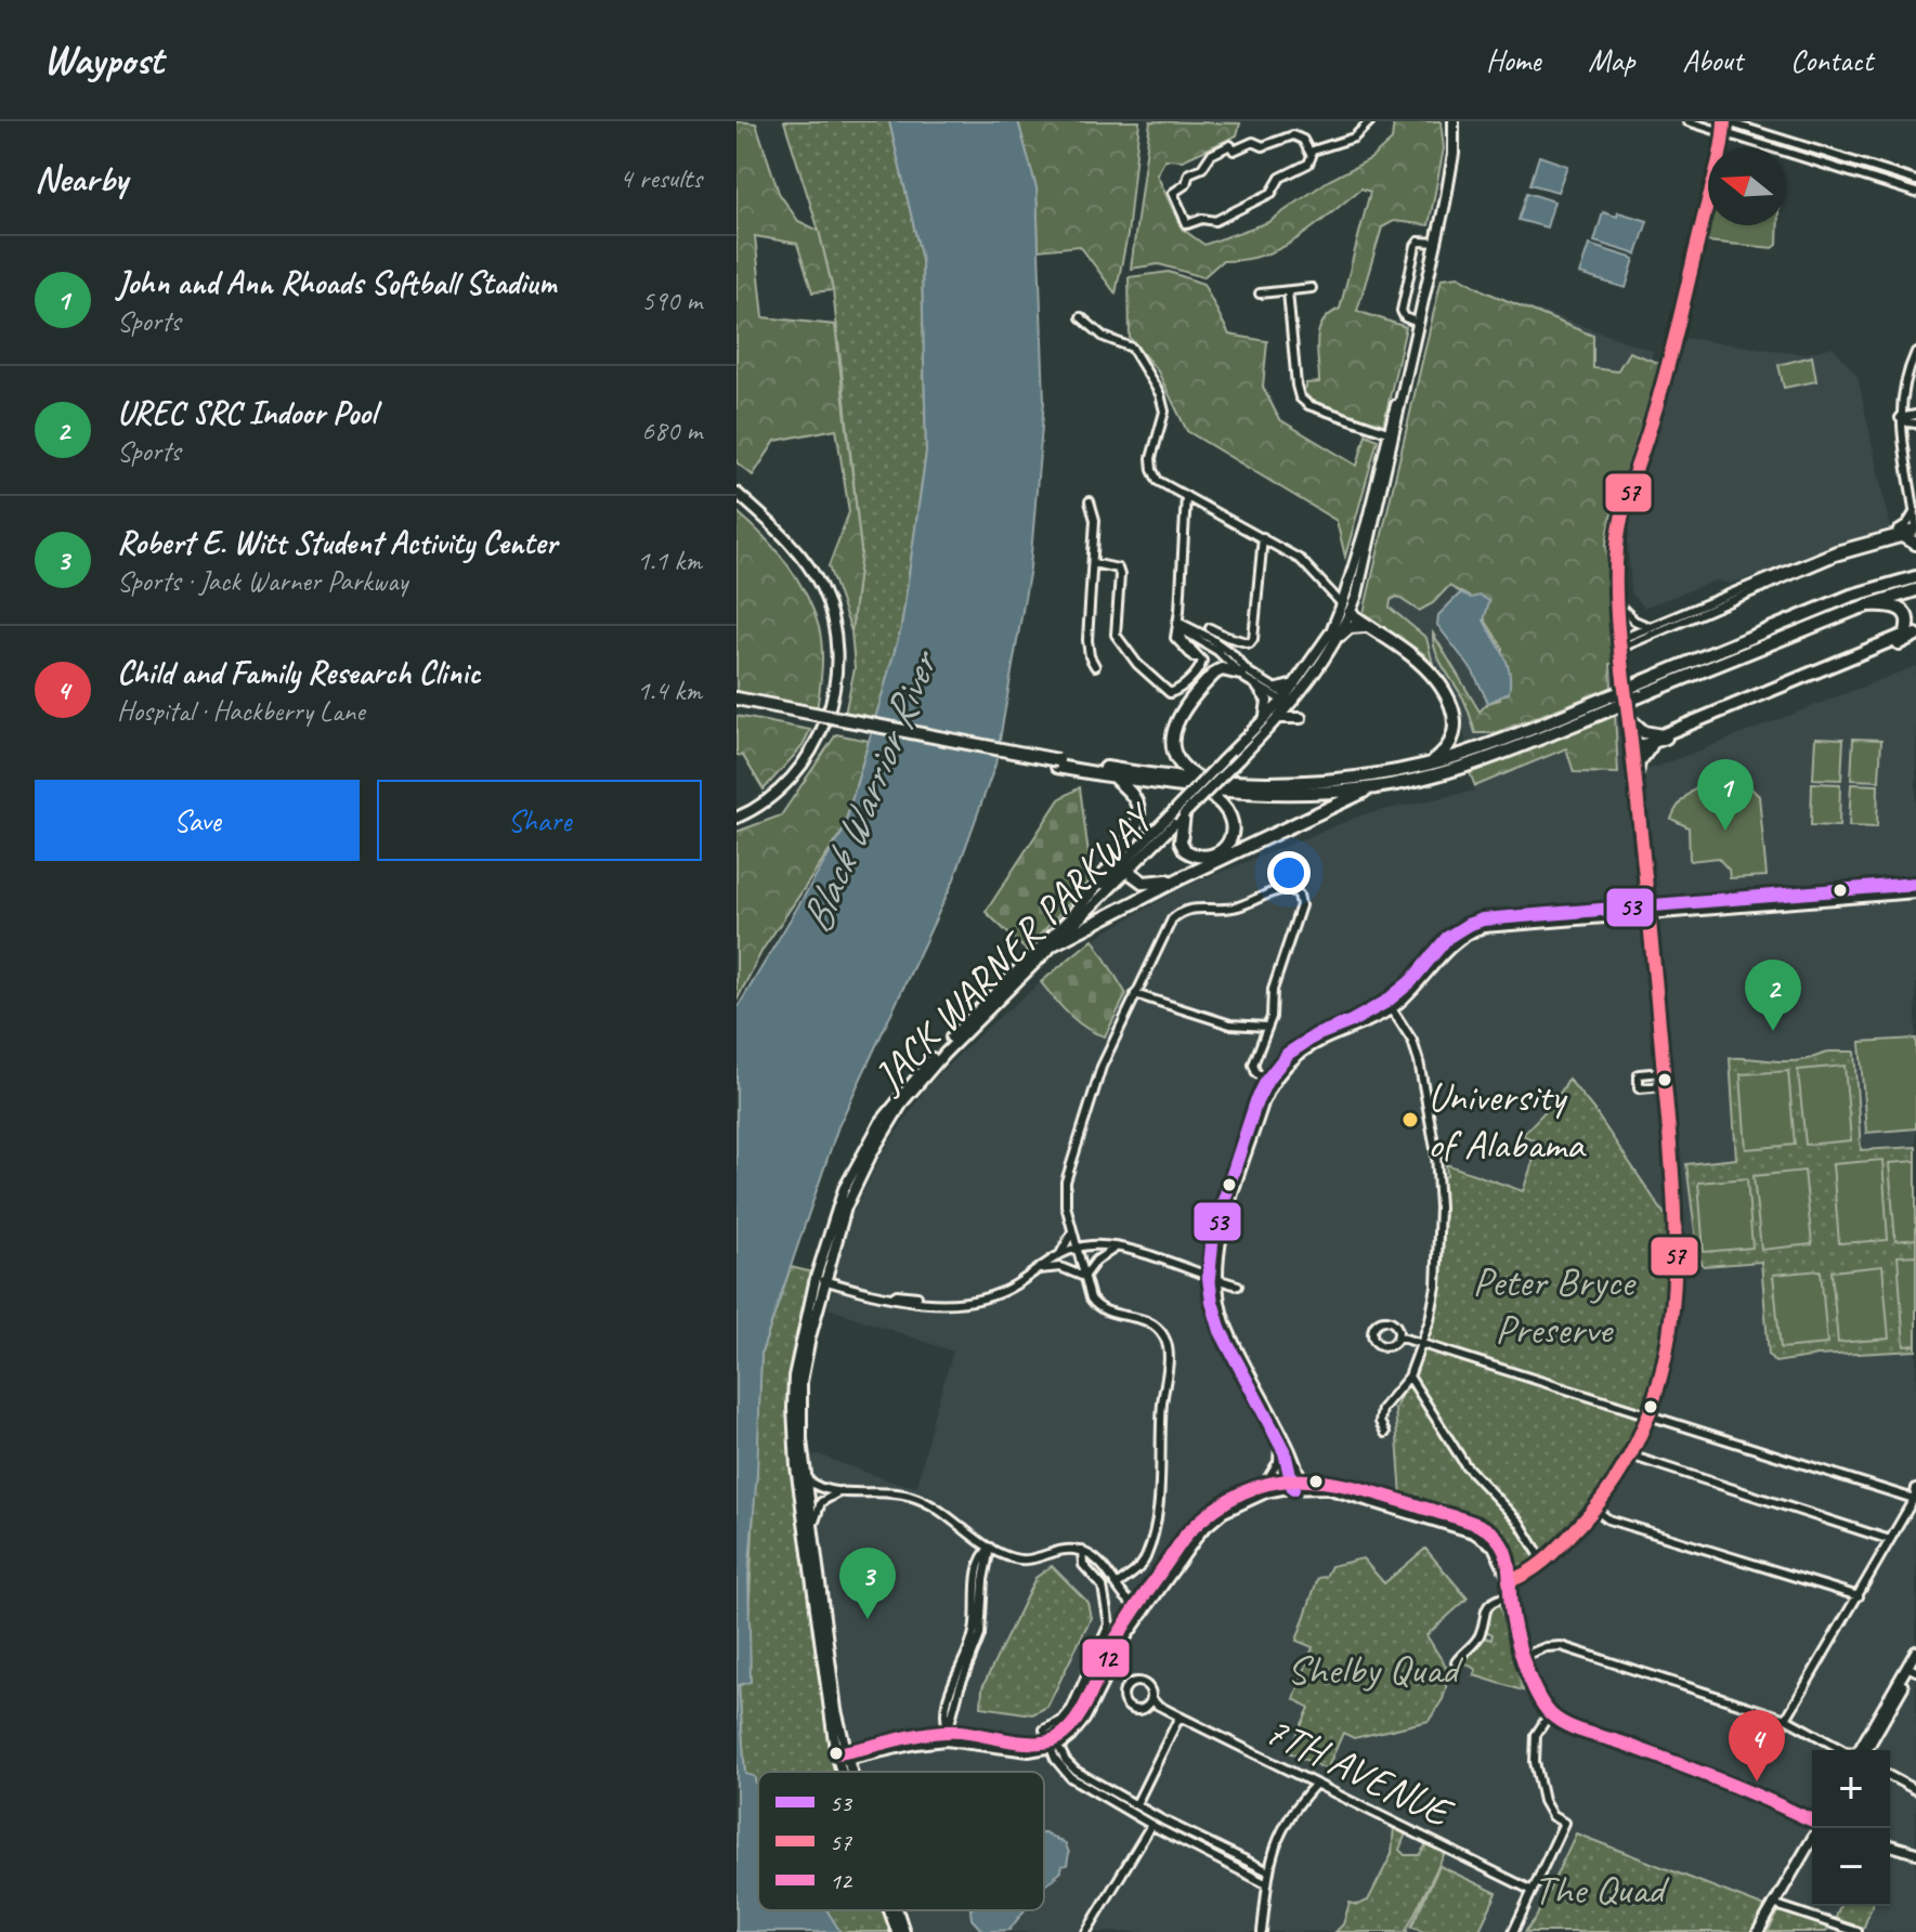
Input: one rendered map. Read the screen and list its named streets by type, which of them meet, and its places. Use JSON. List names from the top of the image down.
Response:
{
  "streets": {
    "main road": ["JACK WARNER PARKWAY"],
    "street": ["7TH AVENUE"]
  },
  "water": ["Black Warrior River"],
  "parks": ["Peter Bryce Preserve", "Shelby Quad", "The Quad"],
  "places": ["University of Alabama"],
  "lines": ["transit line 57", "transit line 53", "transit line 12"],
  "legend": ["53", "57", "12"],
  "north": "left",
  "page": {
    "header": "Waypost",
    "nav": [
      "Home",
      "Map",
      "About",
      "Contact"
    ],
    "heading": ["Nearby", "4 results"],
    "list": [
      {
        "mark": "1",
        "name": "John and Ann Rhoads Softball Stadium",
        "note": "Sports",
        "value": "590 m"
      },
      {
        "mark": "2",
        "name": "UREC SRC Indoor Pool",
        "note": "Sports",
        "value": "680 m"
      },
      {
        "mark": "3",
        "name": "Robert E. Witt Student Activity Center",
        "note": "Sports · Jack Warner Parkway",
        "value": "1.1 km"
      },
      {
        "mark": "4",
        "name": "Child and Family Research Clinic",
        "note": "Hospital · Hackberry Lane",
        "value": "1.4 km"
      }
    ],
    "buttons": ["Save", "Share"],
    "pins": [
      "1",
      "2",
      "3",
      "4"
    ],
    "map_buttons": ["+", "−"]
  }
}
